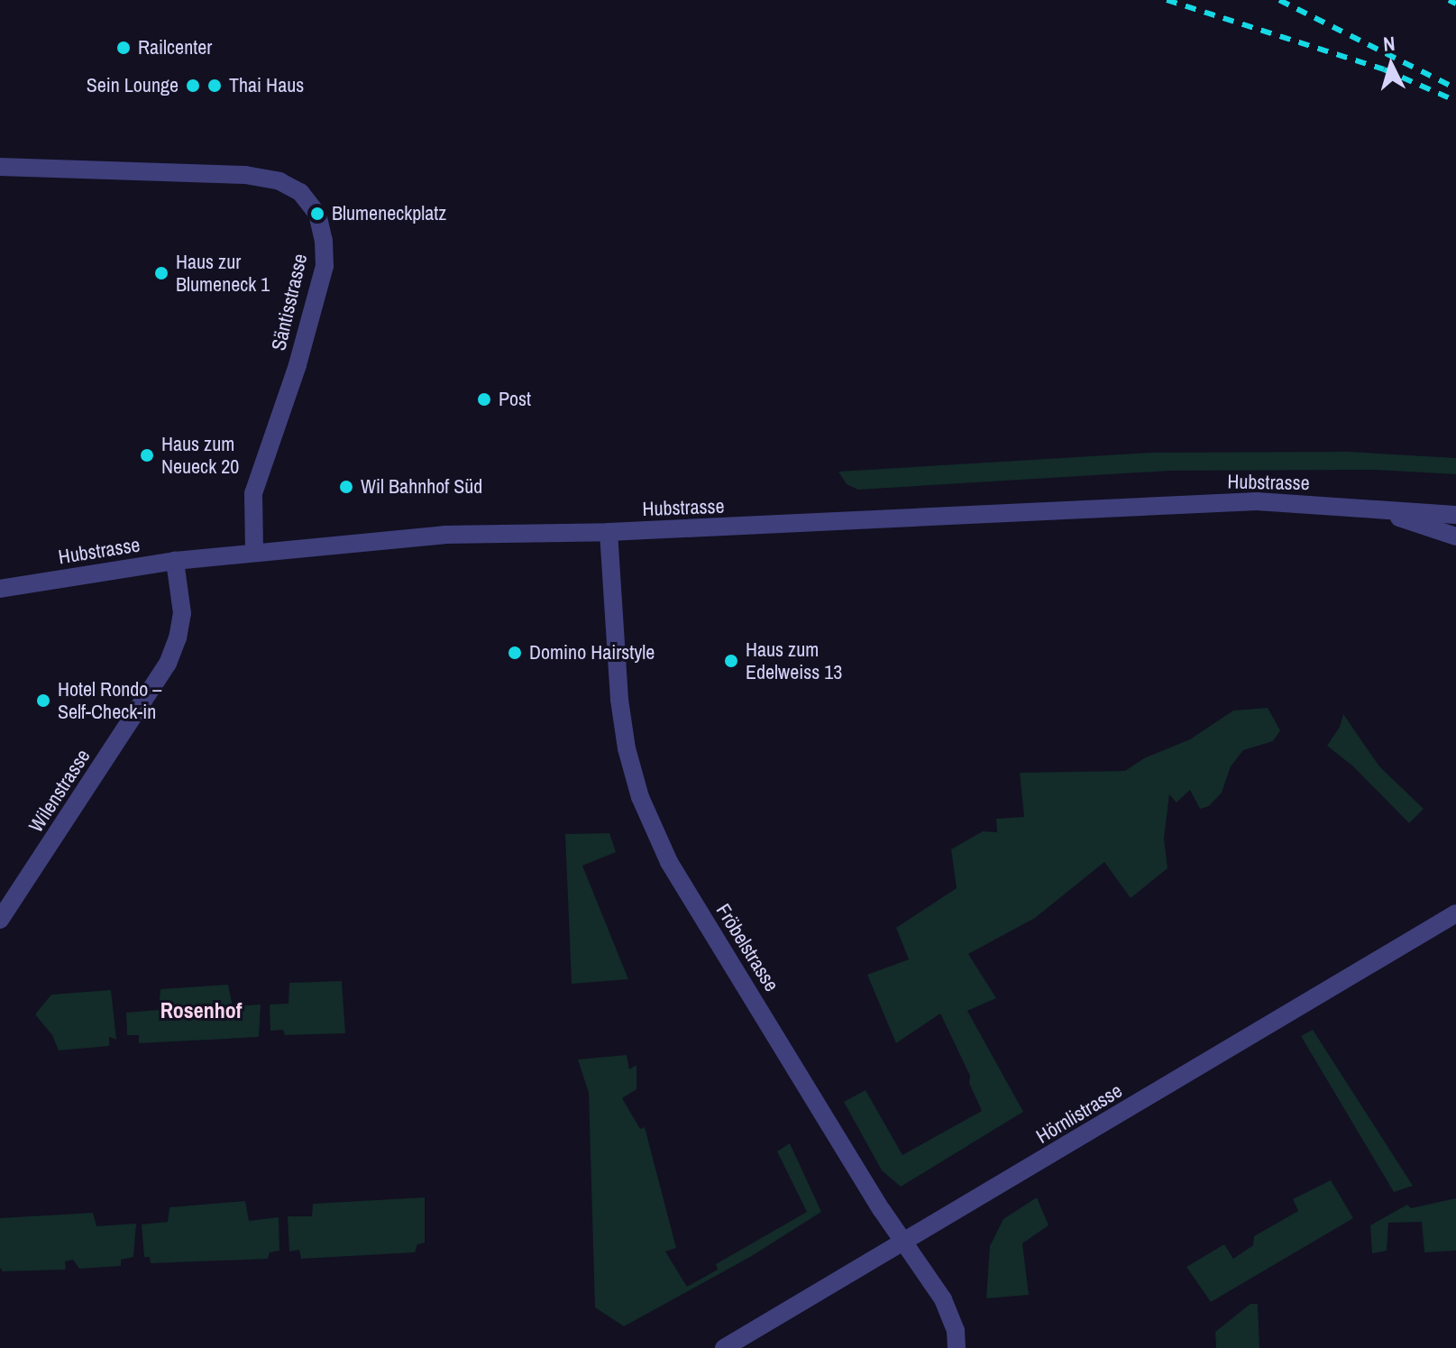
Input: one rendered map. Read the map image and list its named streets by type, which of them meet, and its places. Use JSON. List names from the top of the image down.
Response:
{
  "streets": {
    "street": [
      "Säntisstrasse",
      "Hubstrasse",
      "Wilenstrasse",
      "Fröbelstrasse",
      "Hörnlistrasse"
    ]
  },
  "crossings": [
    ["Säntisstrasse", "Hubstrasse"],
    ["Hubstrasse", "Wilenstrasse"],
    ["Hubstrasse", "Fröbelstrasse"],
    ["Fröbelstrasse", "Hörnlistrasse"]
  ],
  "districts": ["Rosenhof"],
  "places": [
    "Railcenter",
    "Sein Lounge",
    "Thai Haus",
    "Blumeneckplatz",
    "Haus zur Blumeneck 1",
    "Post",
    "Haus zum Neueck 20",
    "Wil Bahnhof Süd",
    "Domino Hairstyle",
    "Haus zum Edelweiss 13",
    "Hotel Rondo – Self-Check-in"
  ],
  "north": "top"
}
